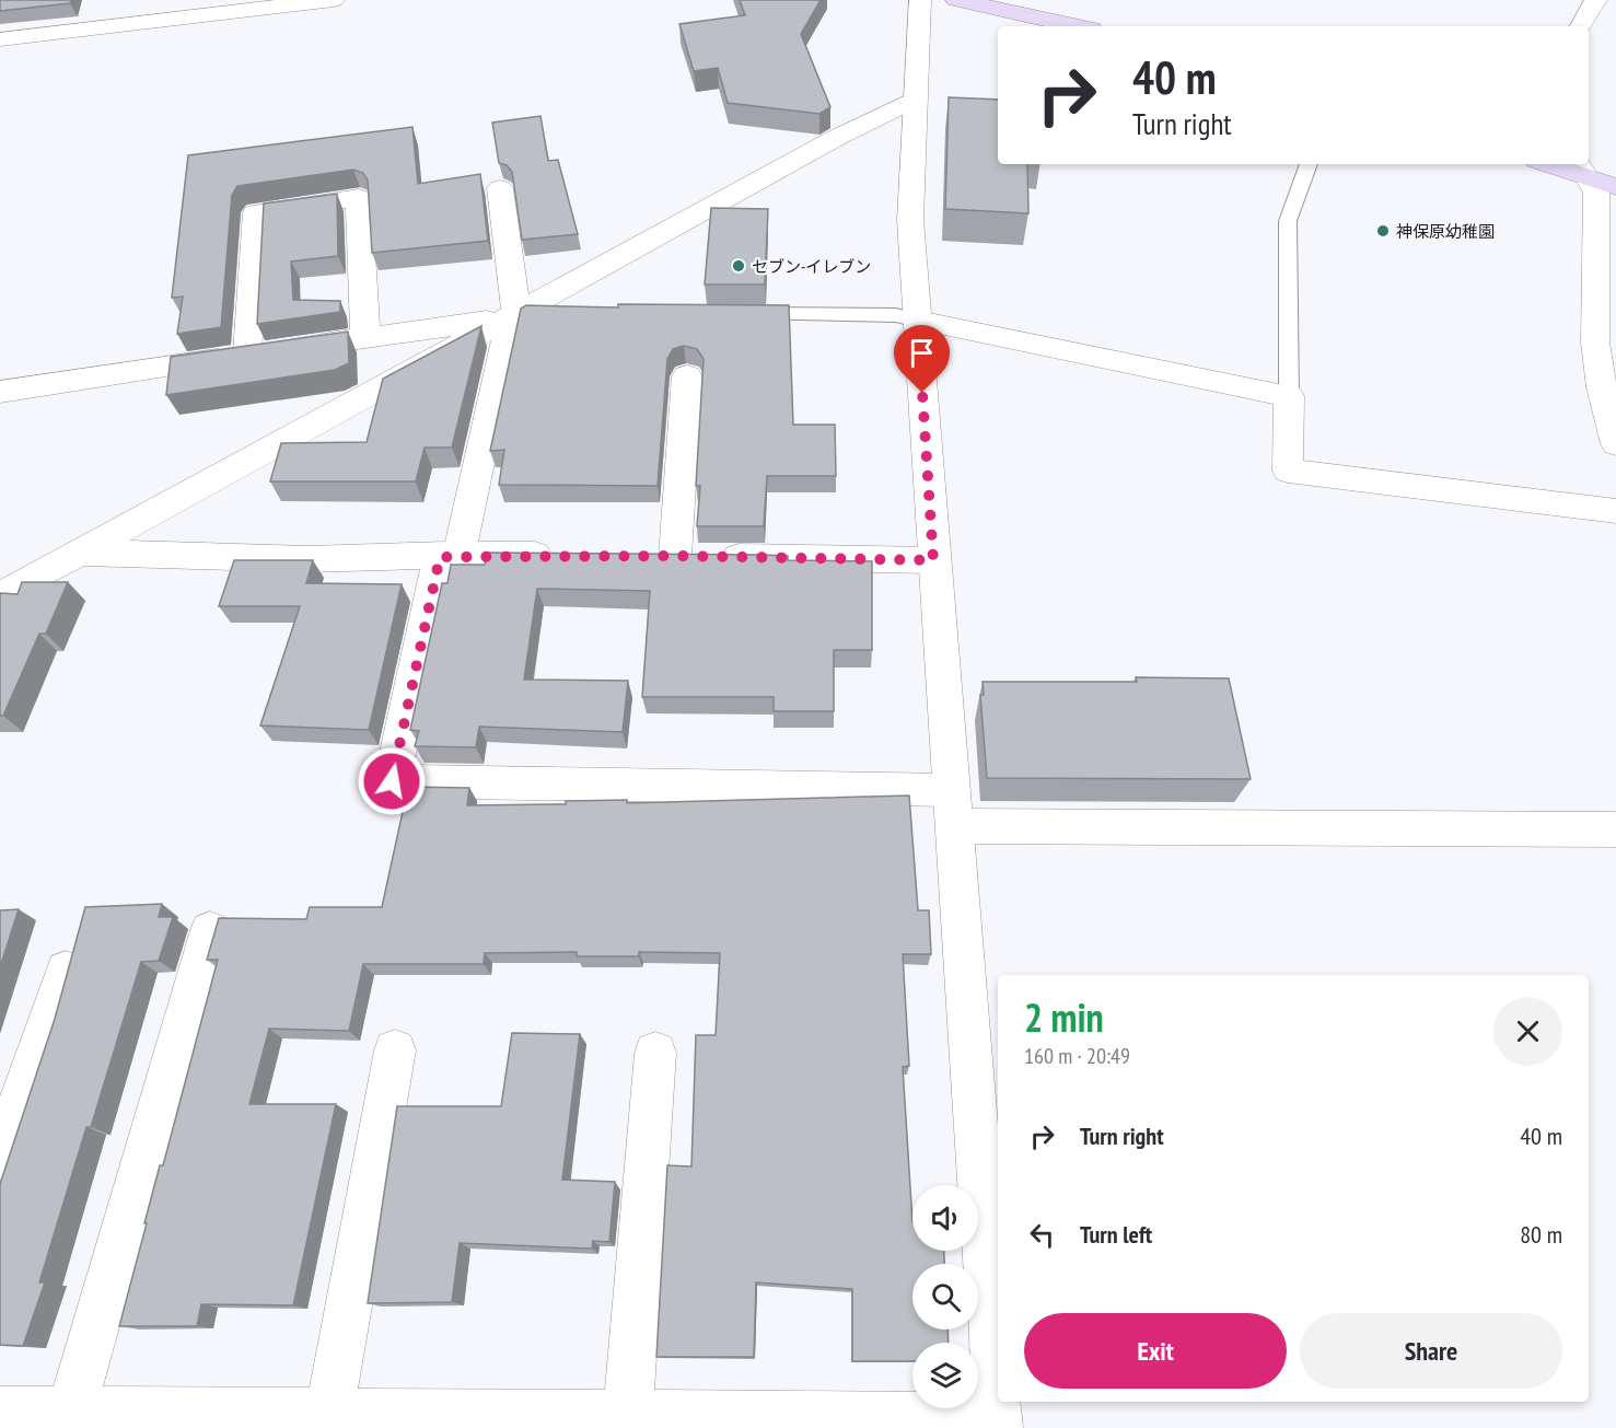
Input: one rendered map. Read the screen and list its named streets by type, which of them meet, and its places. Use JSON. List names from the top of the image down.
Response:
{
  "places": ["神保原幼稚園", "セブン-イレブン"],
  "page": {
    "turn": ["40 m", "Turn right"],
    "heading": ["2 min", "160 m · 20:49"],
    "list": [
      {
        "name": "Turn right",
        "value": "40 m"
      },
      {
        "name": "Turn left",
        "value": "80 m"
      }
    ],
    "buttons": ["Exit", "Share"]
  }
}
